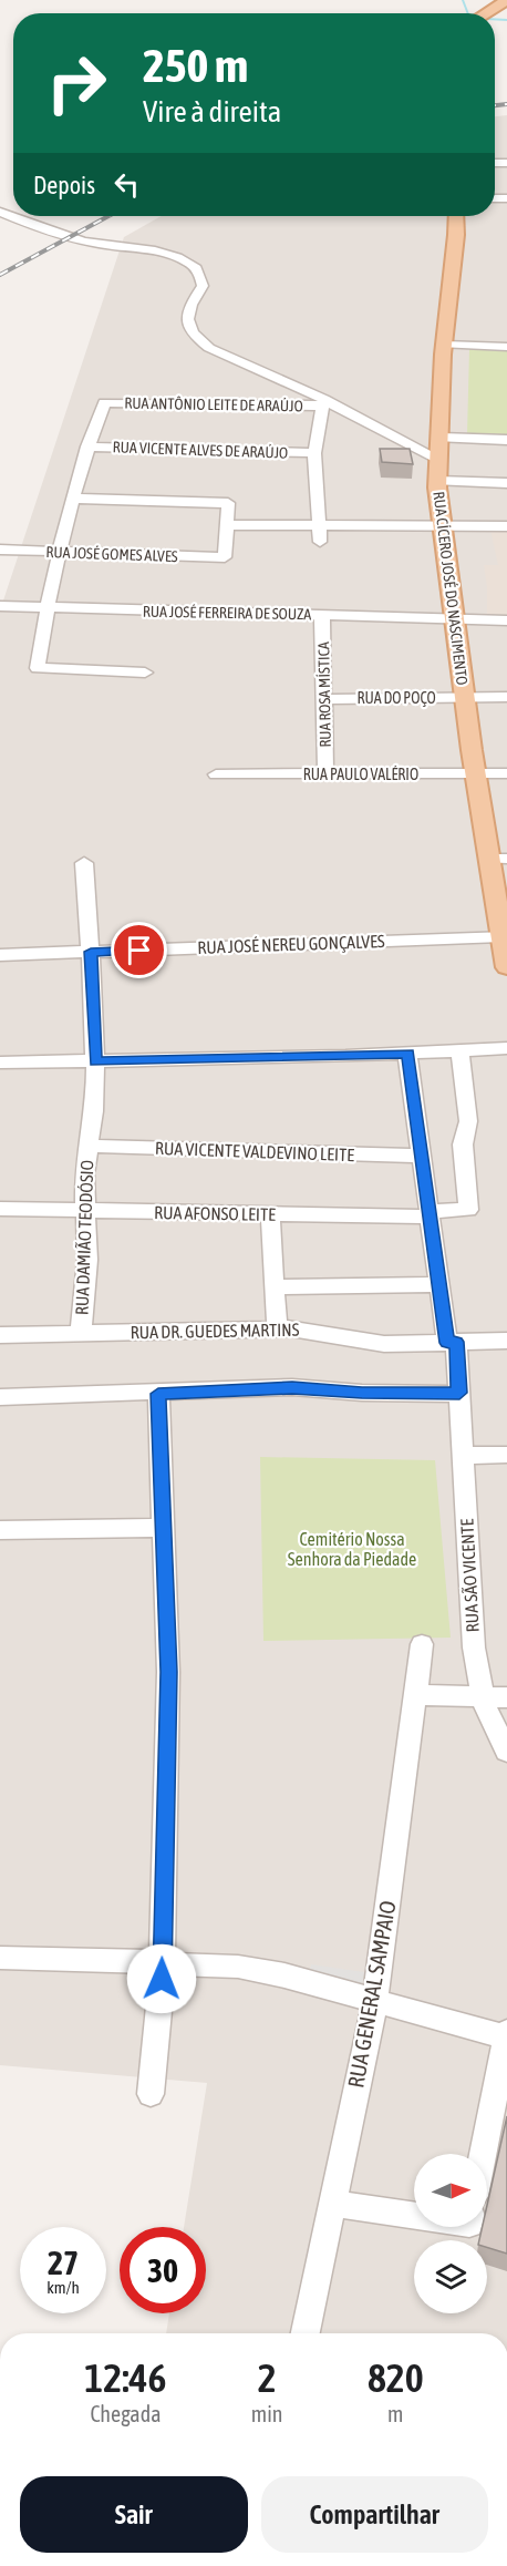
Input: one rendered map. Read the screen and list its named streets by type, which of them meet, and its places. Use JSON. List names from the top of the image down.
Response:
{
  "streets": {
    "main road": ["RUA CÍCERO JOSÉ DO NASCIMENTO"],
    "street": [
      "RUA ANTÔNIO LEITE DE ARAÚJO",
      "RUA VICENTE ALVES DE ARAÚJO",
      "RUA JOSÉ GOMES ALVES",
      "RUA JOSÉ FERREIRA DE SOUZA",
      "RUA ROSA MÍSTICA",
      "RUA DO POÇO",
      "RUA PAULO VALÉRIO",
      "RUA JOSÉ NEREU GONÇALVES",
      "RUA VICENTE VALDEVINO LEITE",
      "RUA AFONSO LEITE",
      "RUA DAMIÃO TEODÓSIO",
      "RUA DR. GUEDES MARTINS",
      "RUA SÃO VICENTE",
      "RUA GENERAL SAMPAIO"
    ]
  },
  "crossings": [
    ["RUA ANTÔNIO LEITE DE ARAÚJO", "RUA VICENTE ALVES DE ARAÚJO"],
    ["RUA CÍCERO JOSÉ DO NASCIMENTO", "RUA JOSÉ FERREIRA DE SOUZA"],
    ["RUA CÍCERO JOSÉ DO NASCIMENTO", "RUA DO POÇO"],
    ["RUA CÍCERO JOSÉ DO NASCIMENTO", "RUA PAULO VALÉRIO"],
    ["RUA CÍCERO JOSÉ DO NASCIMENTO", "RUA JOSÉ NEREU GONÇALVES"],
    ["RUA JOSÉ FERREIRA DE SOUZA", "RUA ROSA MÍSTICA"],
    ["RUA ROSA MÍSTICA", "RUA DO POÇO"],
    ["RUA ROSA MÍSTICA", "RUA PAULO VALÉRIO"],
    ["RUA JOSÉ NEREU GONÇALVES", "RUA DAMIÃO TEODÓSIO"],
    ["RUA VICENTE VALDEVINO LEITE", "RUA DAMIÃO TEODÓSIO"],
    ["RUA VICENTE VALDEVINO LEITE", "RUA SÃO VICENTE"],
    ["RUA AFONSO LEITE", "RUA DAMIÃO TEODÓSIO"],
    ["RUA AFONSO LEITE", "RUA SÃO VICENTE"],
    ["RUA DAMIÃO TEODÓSIO", "RUA DR. GUEDES MARTINS"],
    ["RUA DR. GUEDES MARTINS", "RUA SÃO VICENTE"]
  ],
  "parks": ["Cemitério Nossa Senhora da Piedade"],
  "north": "right",
  "page": {
    "turn": ["250 m", "Vire à direita"],
    "then": "Depois",
    "speed": "27 km/h",
    "limit": "30",
    "eta": [
      "12:46",
      "Chegada",
      "2",
      "min",
      "820",
      "m"
    ],
    "buttons": ["Sair", "Compartilhar"]
  }
}
